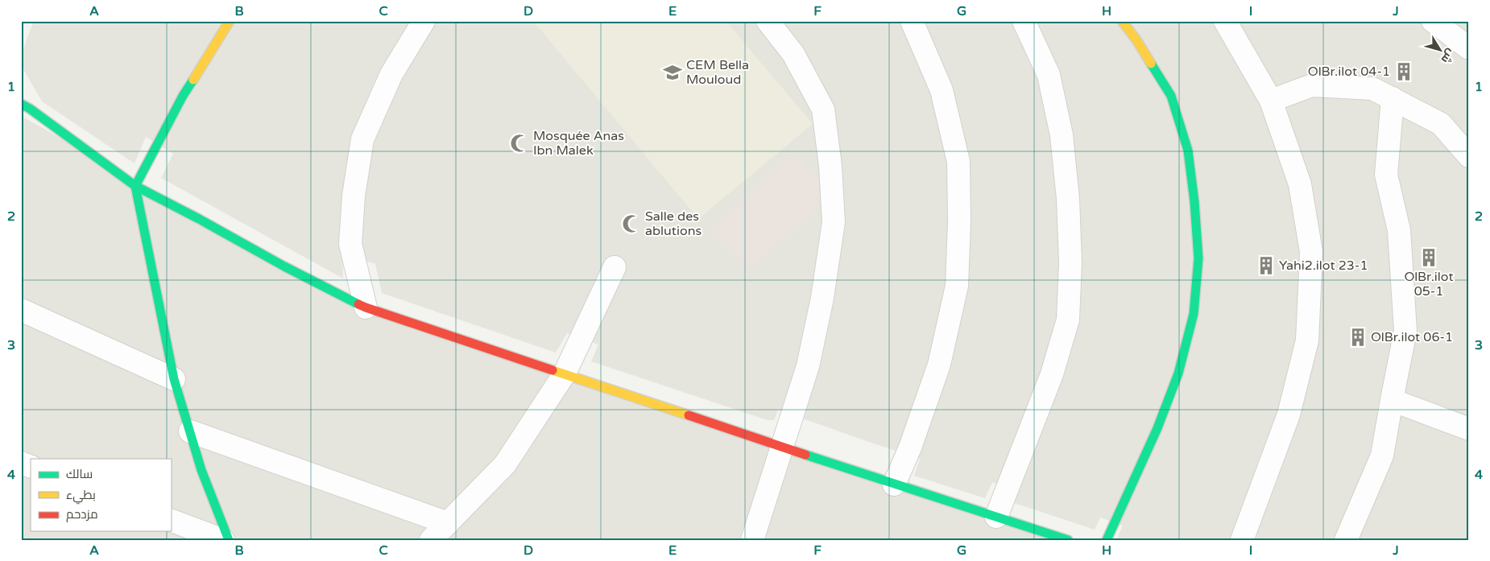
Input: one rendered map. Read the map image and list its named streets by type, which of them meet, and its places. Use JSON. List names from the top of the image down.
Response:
{
  "places": {
    "building": [
      "OlBr.ilot 04-1",
      "OlBr.ilot 05-1",
      "Yahi2.ilot 23-1",
      "OlBr.ilot 06-1"
    ],
    "school or university": ["CEM Bella Mouloud"],
    "mosque": ["Mosquée Anas Ibn Malek", "Salle des ablutions"]
  },
  "legend": ["سالك", "بطيء", "مزدحم"],
  "north": "bottom right",
  "grid": {
    "columns": [
      "A",
      "B",
      "C",
      "D",
      "E",
      "F",
      "G",
      "H",
      "I",
      "J"
    ],
    "rows": [
      "1",
      "2",
      "3",
      "4"
    ]
  }
}
